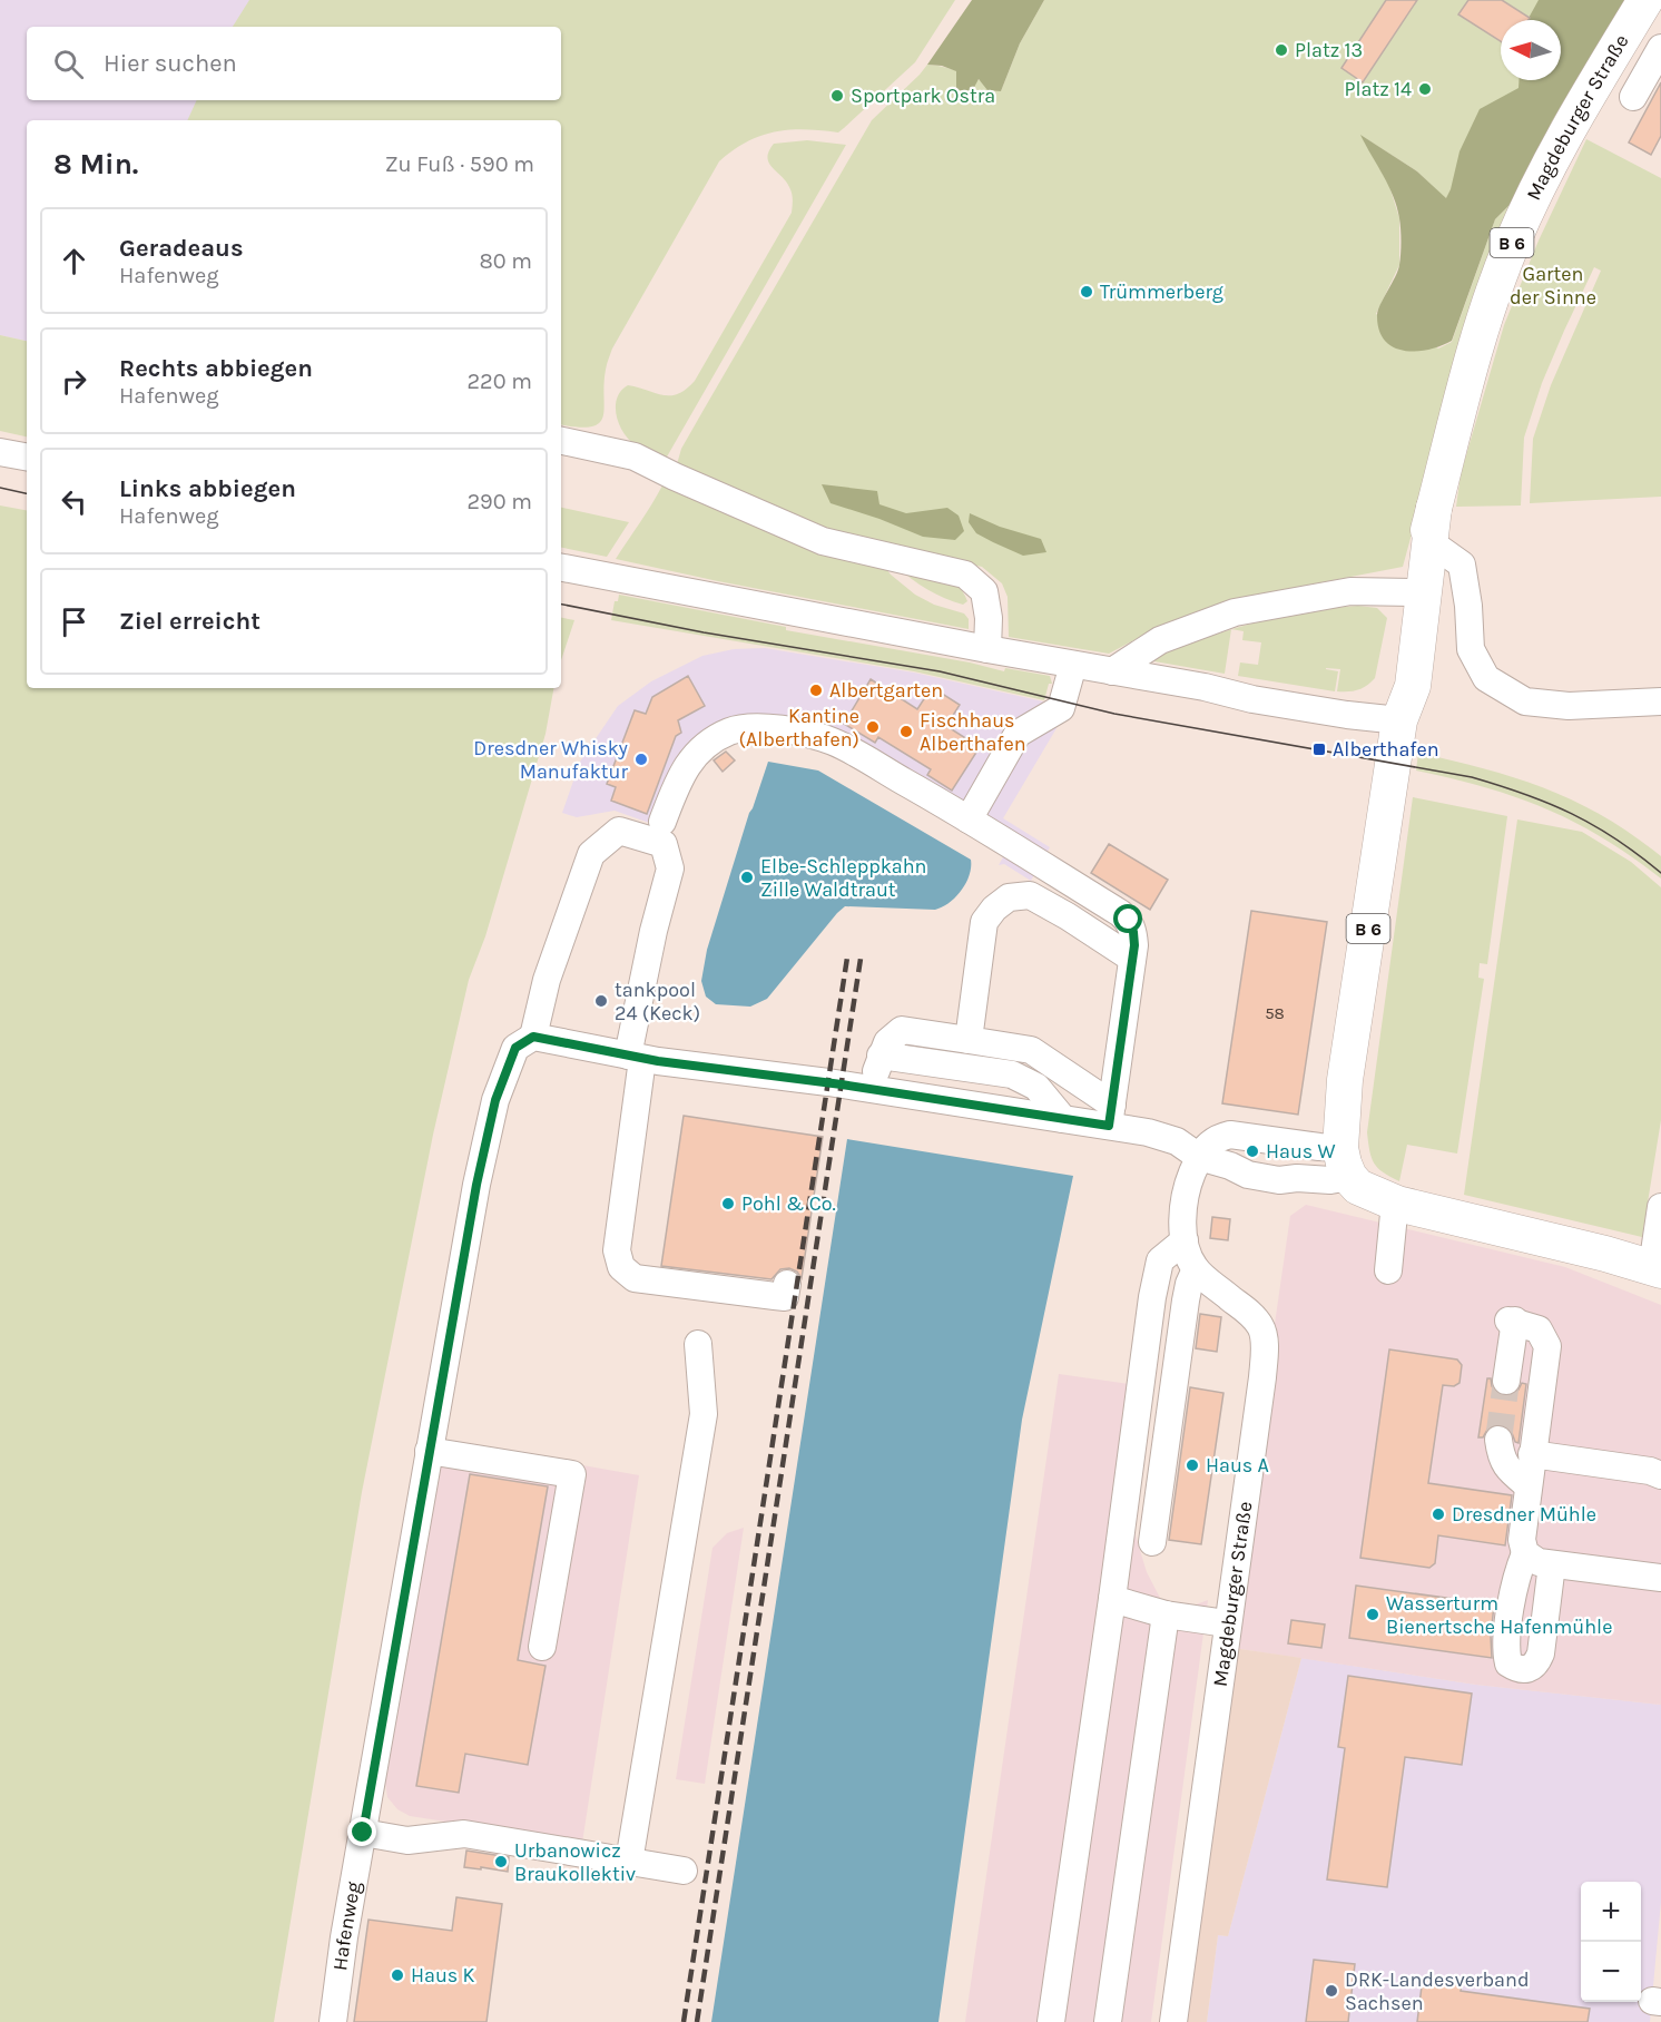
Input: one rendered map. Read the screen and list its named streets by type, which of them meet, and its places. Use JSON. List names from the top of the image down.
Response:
{
  "streets": {
    "main road": ["Magdeburger Straße", "B 6"],
    "street": ["Hafenweg"]
  },
  "crossings": [
    ["Magdeburger Straße", "B 6"]
  ],
  "parks": ["Garten der Sinne"],
  "places": {
    "other": [
      "Platz 13",
      "Platz 14",
      "Sportpark Ostra",
      "Trümmerberg",
      "Albertgarten",
      "Kantine (Alberthafen)",
      "Fischhaus Alberthafen",
      "Dresdner Whisky Manufaktur",
      "Elbe-Schleppkahn Zille Waldtraut",
      "tankpool 24 (Keck)",
      "Haus W",
      "Pohl & Co.",
      "Haus A",
      "Dresdner Mühle",
      "Wasserturm Bienertsche Hafenmühle",
      "Urbanowicz Braukollektiv",
      "Haus K",
      "DRK-Landesverband Sachsen"
    ],
    "transit": ["Alberthafen"]
  },
  "house_numbers": ["58"],
  "north": "left",
  "page": {
    "search": "Hier suchen",
    "heading": ["8 Min.", "Zu Fuß · 590 m"],
    "list": [
      ["Geradeaus", "Hafenweg", "80 m"],
      ["Rechts abbiegen", "Hafenweg", "220 m"],
      ["Links abbiegen", "Hafenweg", "290 m"],
      "Ziel erreicht"
    ],
    "map_buttons": ["+", "−"]
  }
}
